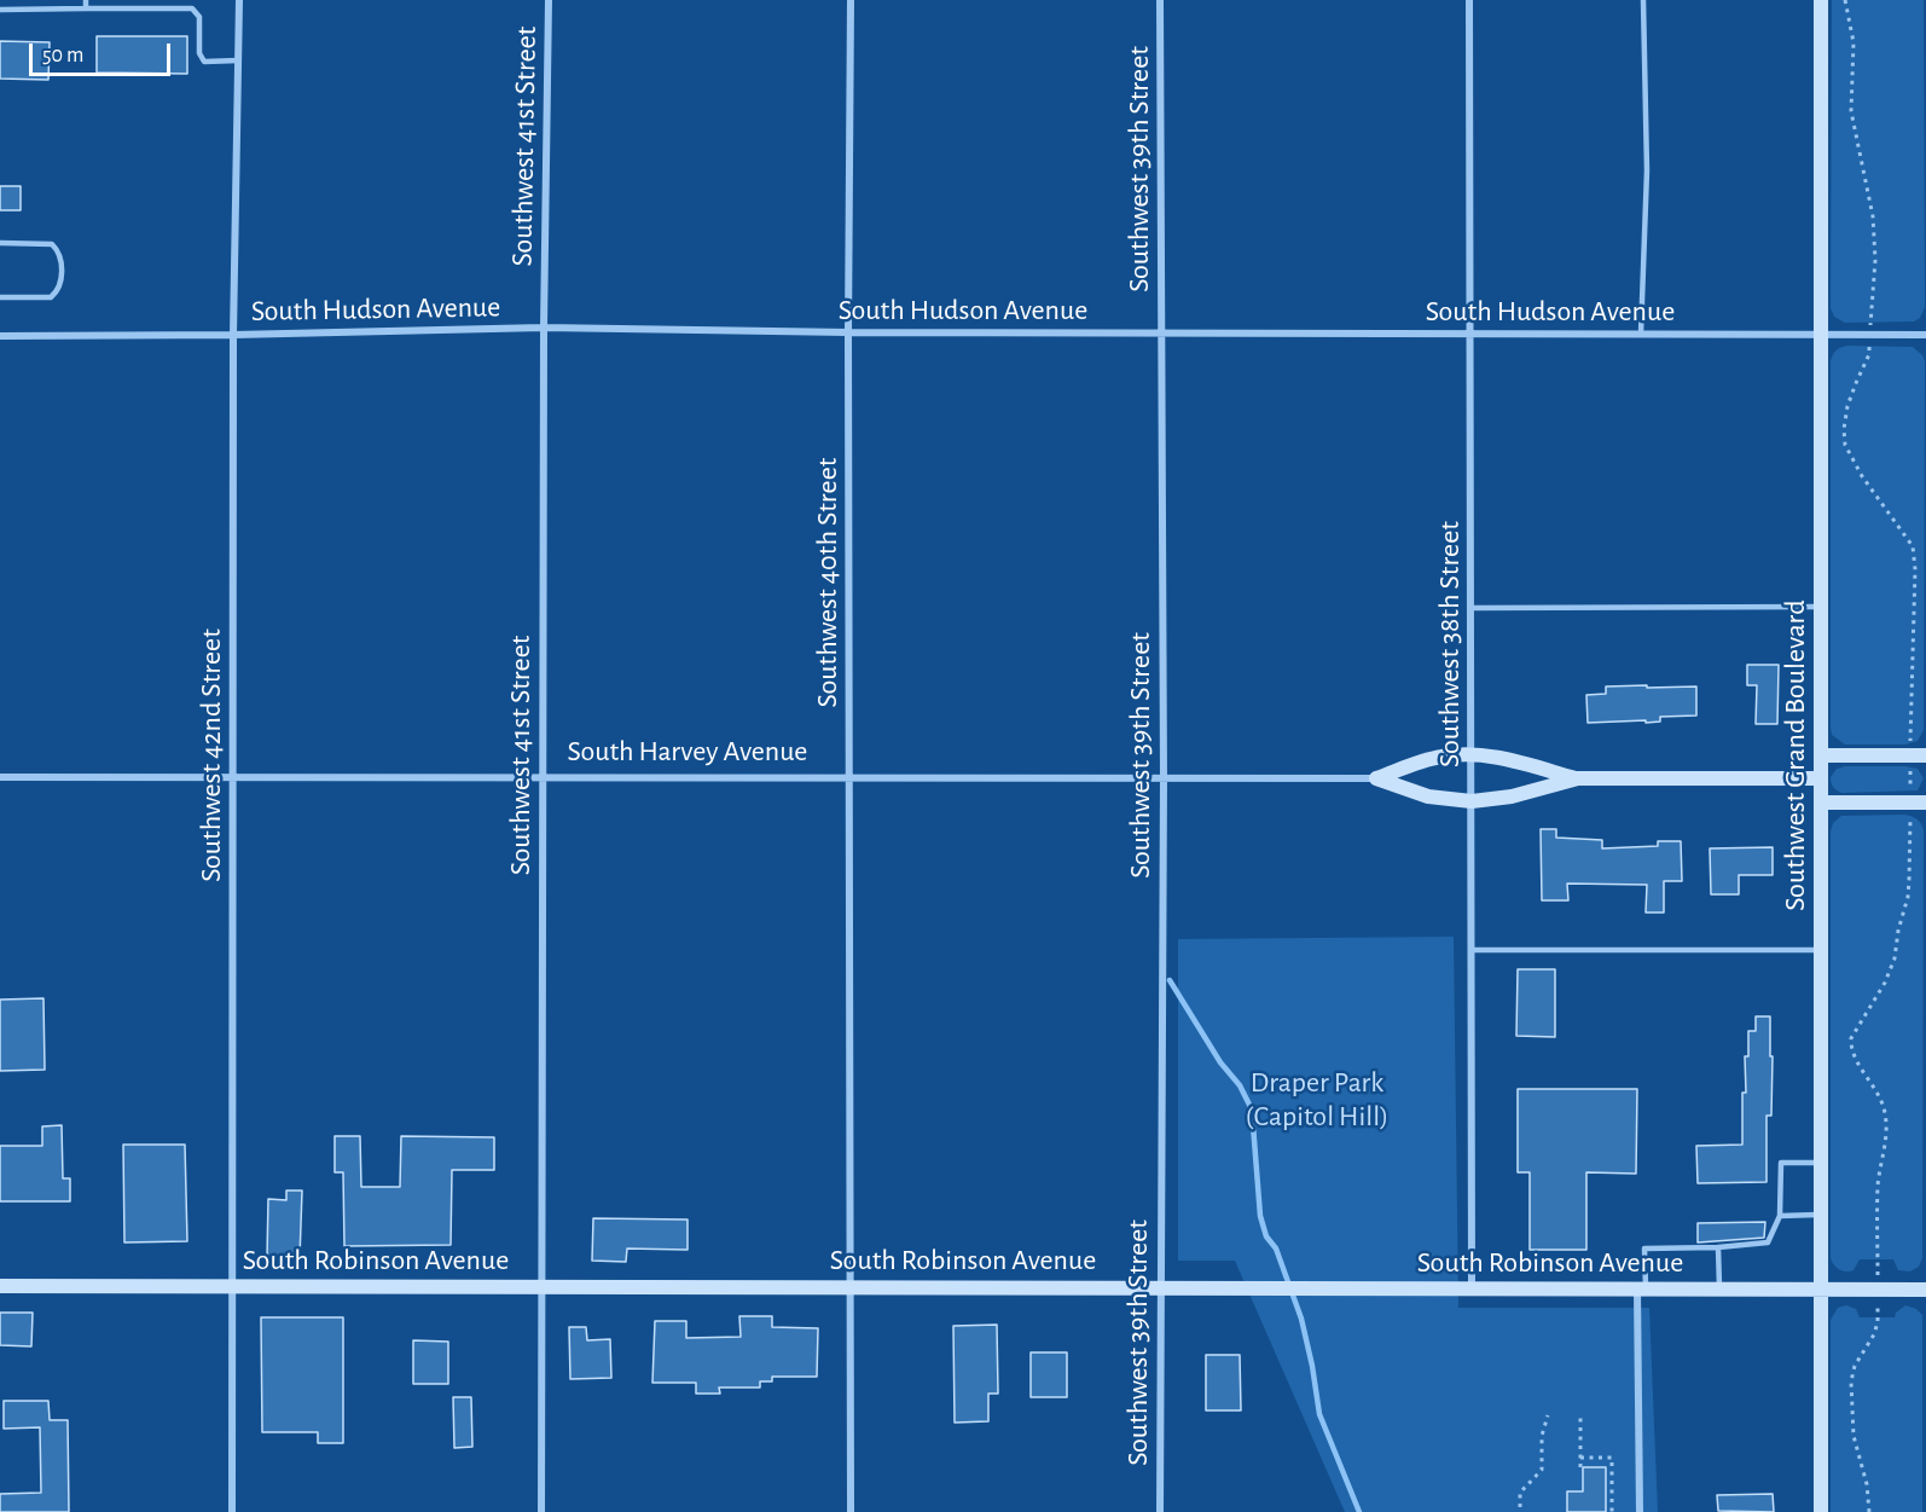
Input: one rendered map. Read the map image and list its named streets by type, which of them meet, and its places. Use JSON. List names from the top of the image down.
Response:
{
  "streets": {
    "street": [
      "Southwest 41st Street",
      "Southwest 39th Street",
      "South Hudson Avenue",
      "Southwest 40th Street",
      "Southwest 38th Street",
      "South Harvey Avenue",
      "Southwest 42nd Street",
      "Southwest Grand Boulevard",
      "South Robinson Avenue"
    ]
  },
  "crossings": [
    ["Southwest 41st Street", "South Hudson Avenue"],
    ["Southwest 41st Street", "South Harvey Avenue"],
    ["Southwest 41st Street", "South Robinson Avenue"],
    ["Southwest 39th Street", "South Hudson Avenue"],
    ["Southwest 39th Street", "South Harvey Avenue"],
    ["Southwest 39th Street", "South Robinson Avenue"],
    ["South Hudson Avenue", "Southwest 40th Street"],
    ["South Hudson Avenue", "Southwest 38th Street"],
    ["South Hudson Avenue", "Southwest 42nd Street"],
    ["South Hudson Avenue", "Southwest Grand Boulevard"],
    ["Southwest 40th Street", "South Harvey Avenue"],
    ["Southwest 40th Street", "South Robinson Avenue"],
    ["Southwest 38th Street", "South Harvey Avenue"],
    ["Southwest 38th Street", "South Robinson Avenue"],
    ["South Harvey Avenue", "Southwest 42nd Street"],
    ["South Harvey Avenue", "Southwest Grand Boulevard"],
    ["Southwest 42nd Street", "South Robinson Avenue"],
    ["Southwest Grand Boulevard", "South Robinson Avenue"]
  ],
  "parks": ["Draper Park (Capitol Hill)"],
  "scale_bar": "50 m"
}
